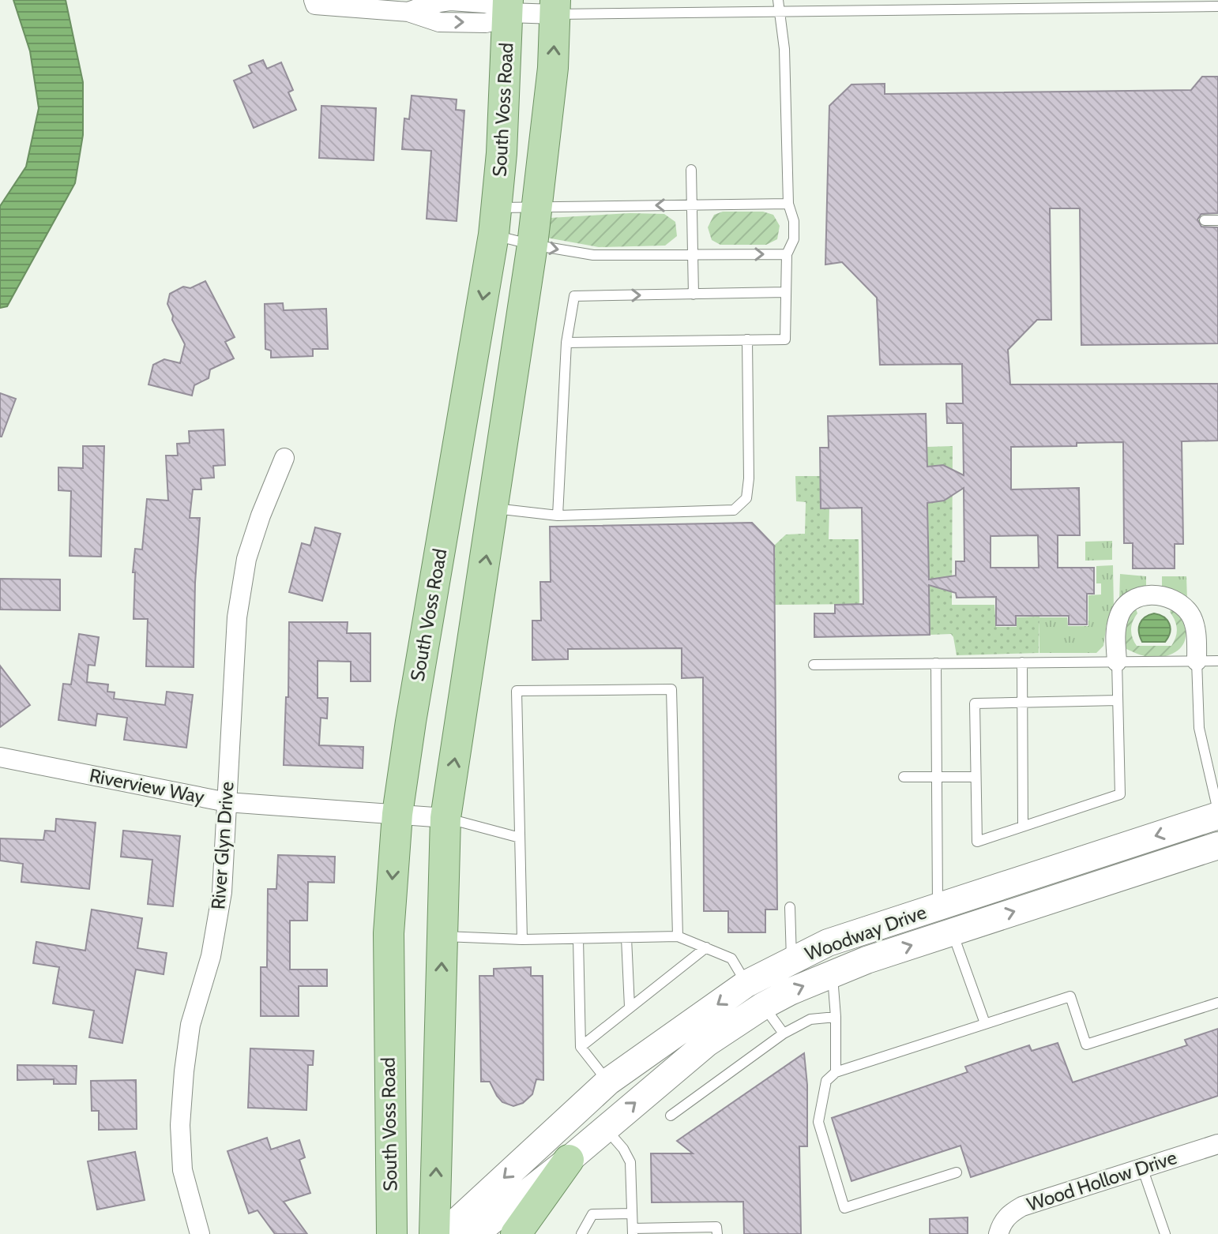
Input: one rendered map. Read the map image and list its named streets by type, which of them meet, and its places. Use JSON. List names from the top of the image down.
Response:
{
  "streets": {
    "main road": ["South Voss Road", "Woodway Drive"],
    "street": ["Riverview Way", "River Glyn Drive", "Wood Hollow Drive"]
  },
  "crossings": [
    ["South Voss Road", "Riverview Way"],
    ["Riverview Way", "River Glyn Drive"]
  ]
}
